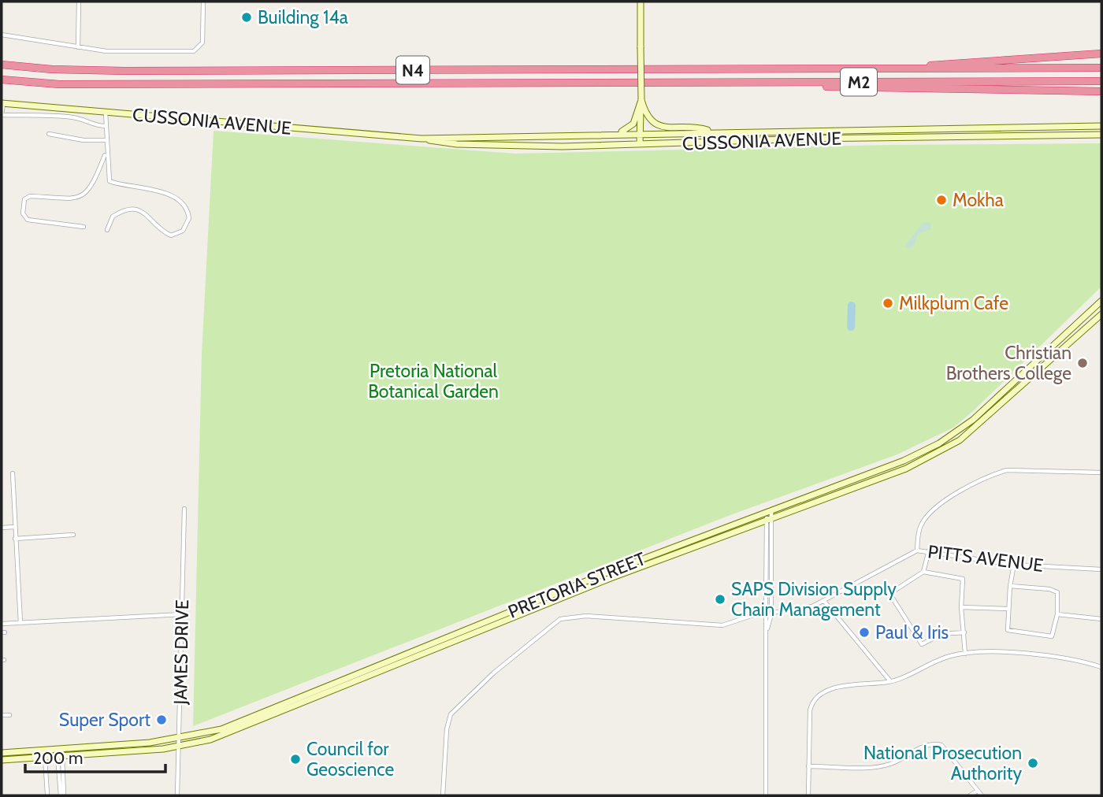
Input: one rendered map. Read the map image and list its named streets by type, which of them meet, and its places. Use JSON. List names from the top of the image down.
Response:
{
  "streets": {
    "highway": ["N4", "M2"],
    "main road": ["CUSSONIA AVENUE", "PRETORIA STREET"],
    "street": ["PITTS AVENUE", "JAMES DRIVE"]
  },
  "crossings": [
    ["N4", "M2"],
    ["PRETORIA STREET", "JAMES DRIVE"]
  ],
  "parks": ["Pretoria National Botanical Garden"],
  "places": [
    "Building 14a",
    "Mokha",
    "Milkplum Cafe",
    "Christian Brothers College",
    "SAPS Division Supply Chain Management",
    "Paul & Iris",
    "Super Sport",
    "Council for Geoscience",
    "National Prosecution Authority"
  ],
  "scale_bar": "200 m"
}
